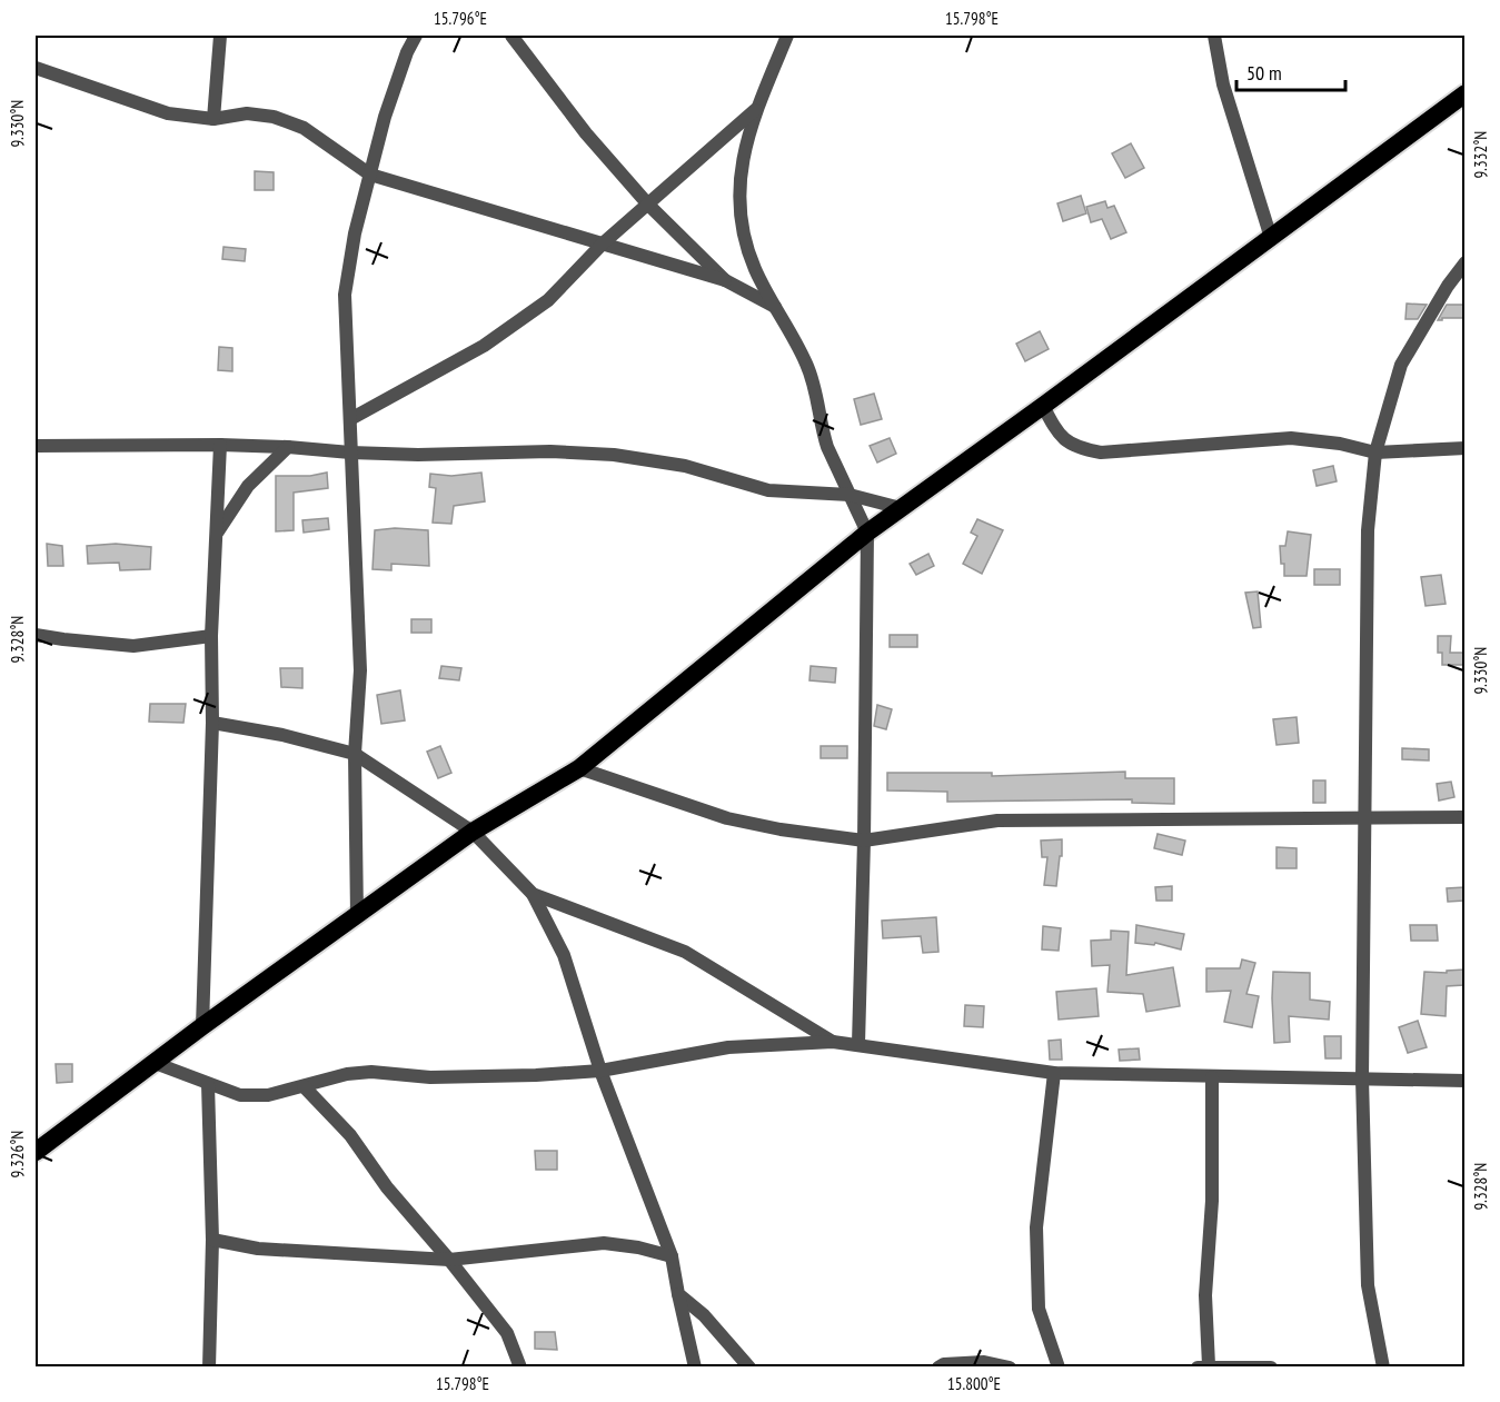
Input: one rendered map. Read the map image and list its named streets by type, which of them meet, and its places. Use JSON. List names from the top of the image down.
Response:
{
  "scale_bar": "50 m",
  "coordinates": [
    "15.796°E",
    "15.798°E",
    "9.330°N",
    "9.332°N",
    "9.328°N",
    "9.326°N",
    "15.800°E"
  ]
}
